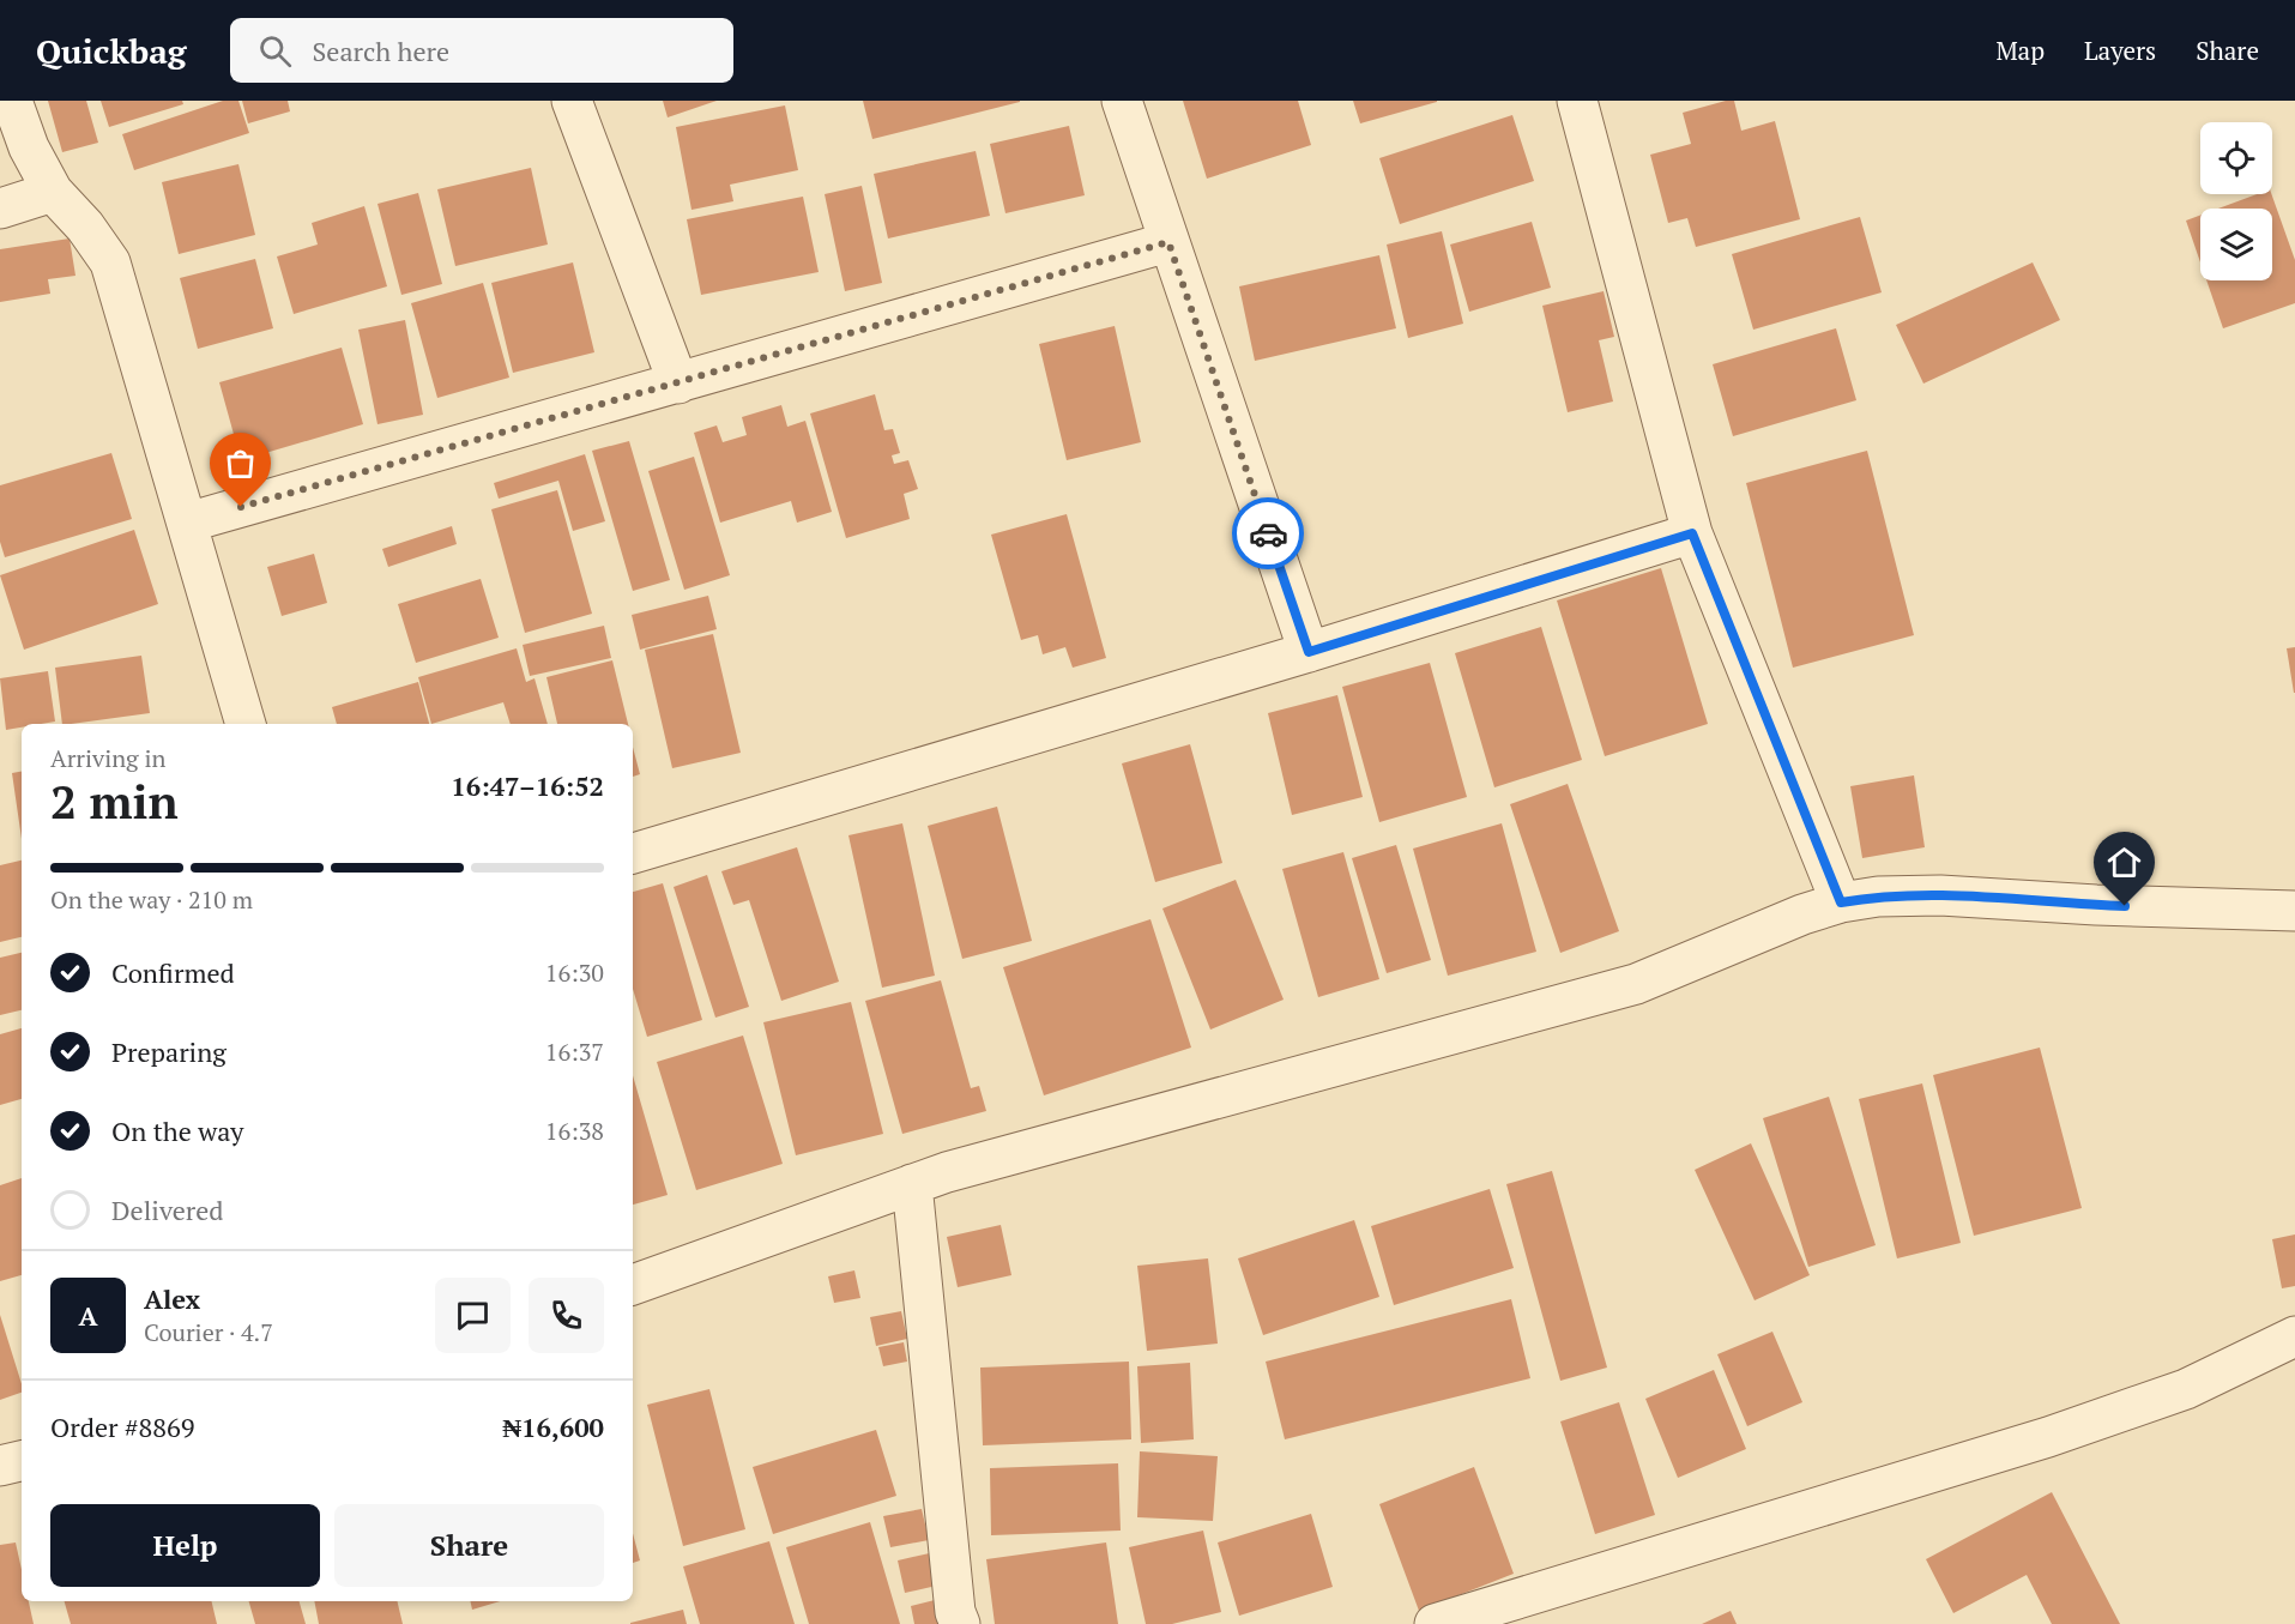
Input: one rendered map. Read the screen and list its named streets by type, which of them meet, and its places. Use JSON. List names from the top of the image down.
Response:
{
  "page": {
    "header": "Quickbag",
    "search": "Search here",
    "nav": ["Map", "Layers", "Share"],
    "heading": ["2 min", "Arriving in", "16:47–16:52"],
    "panel": [
      "Alex",
      "Courier · 4.7",
      "Order #8869",
      "₦16,600"
    ],
    "bar": "On the way · 210 m",
    "list": [
      ["Confirmed", "16:30"],
      ["Preparing", "16:37"],
      ["On the way", "16:38"],
      "Delivered"
    ],
    "round": "A",
    "buttons": ["Help", "Share"]
  }
}
